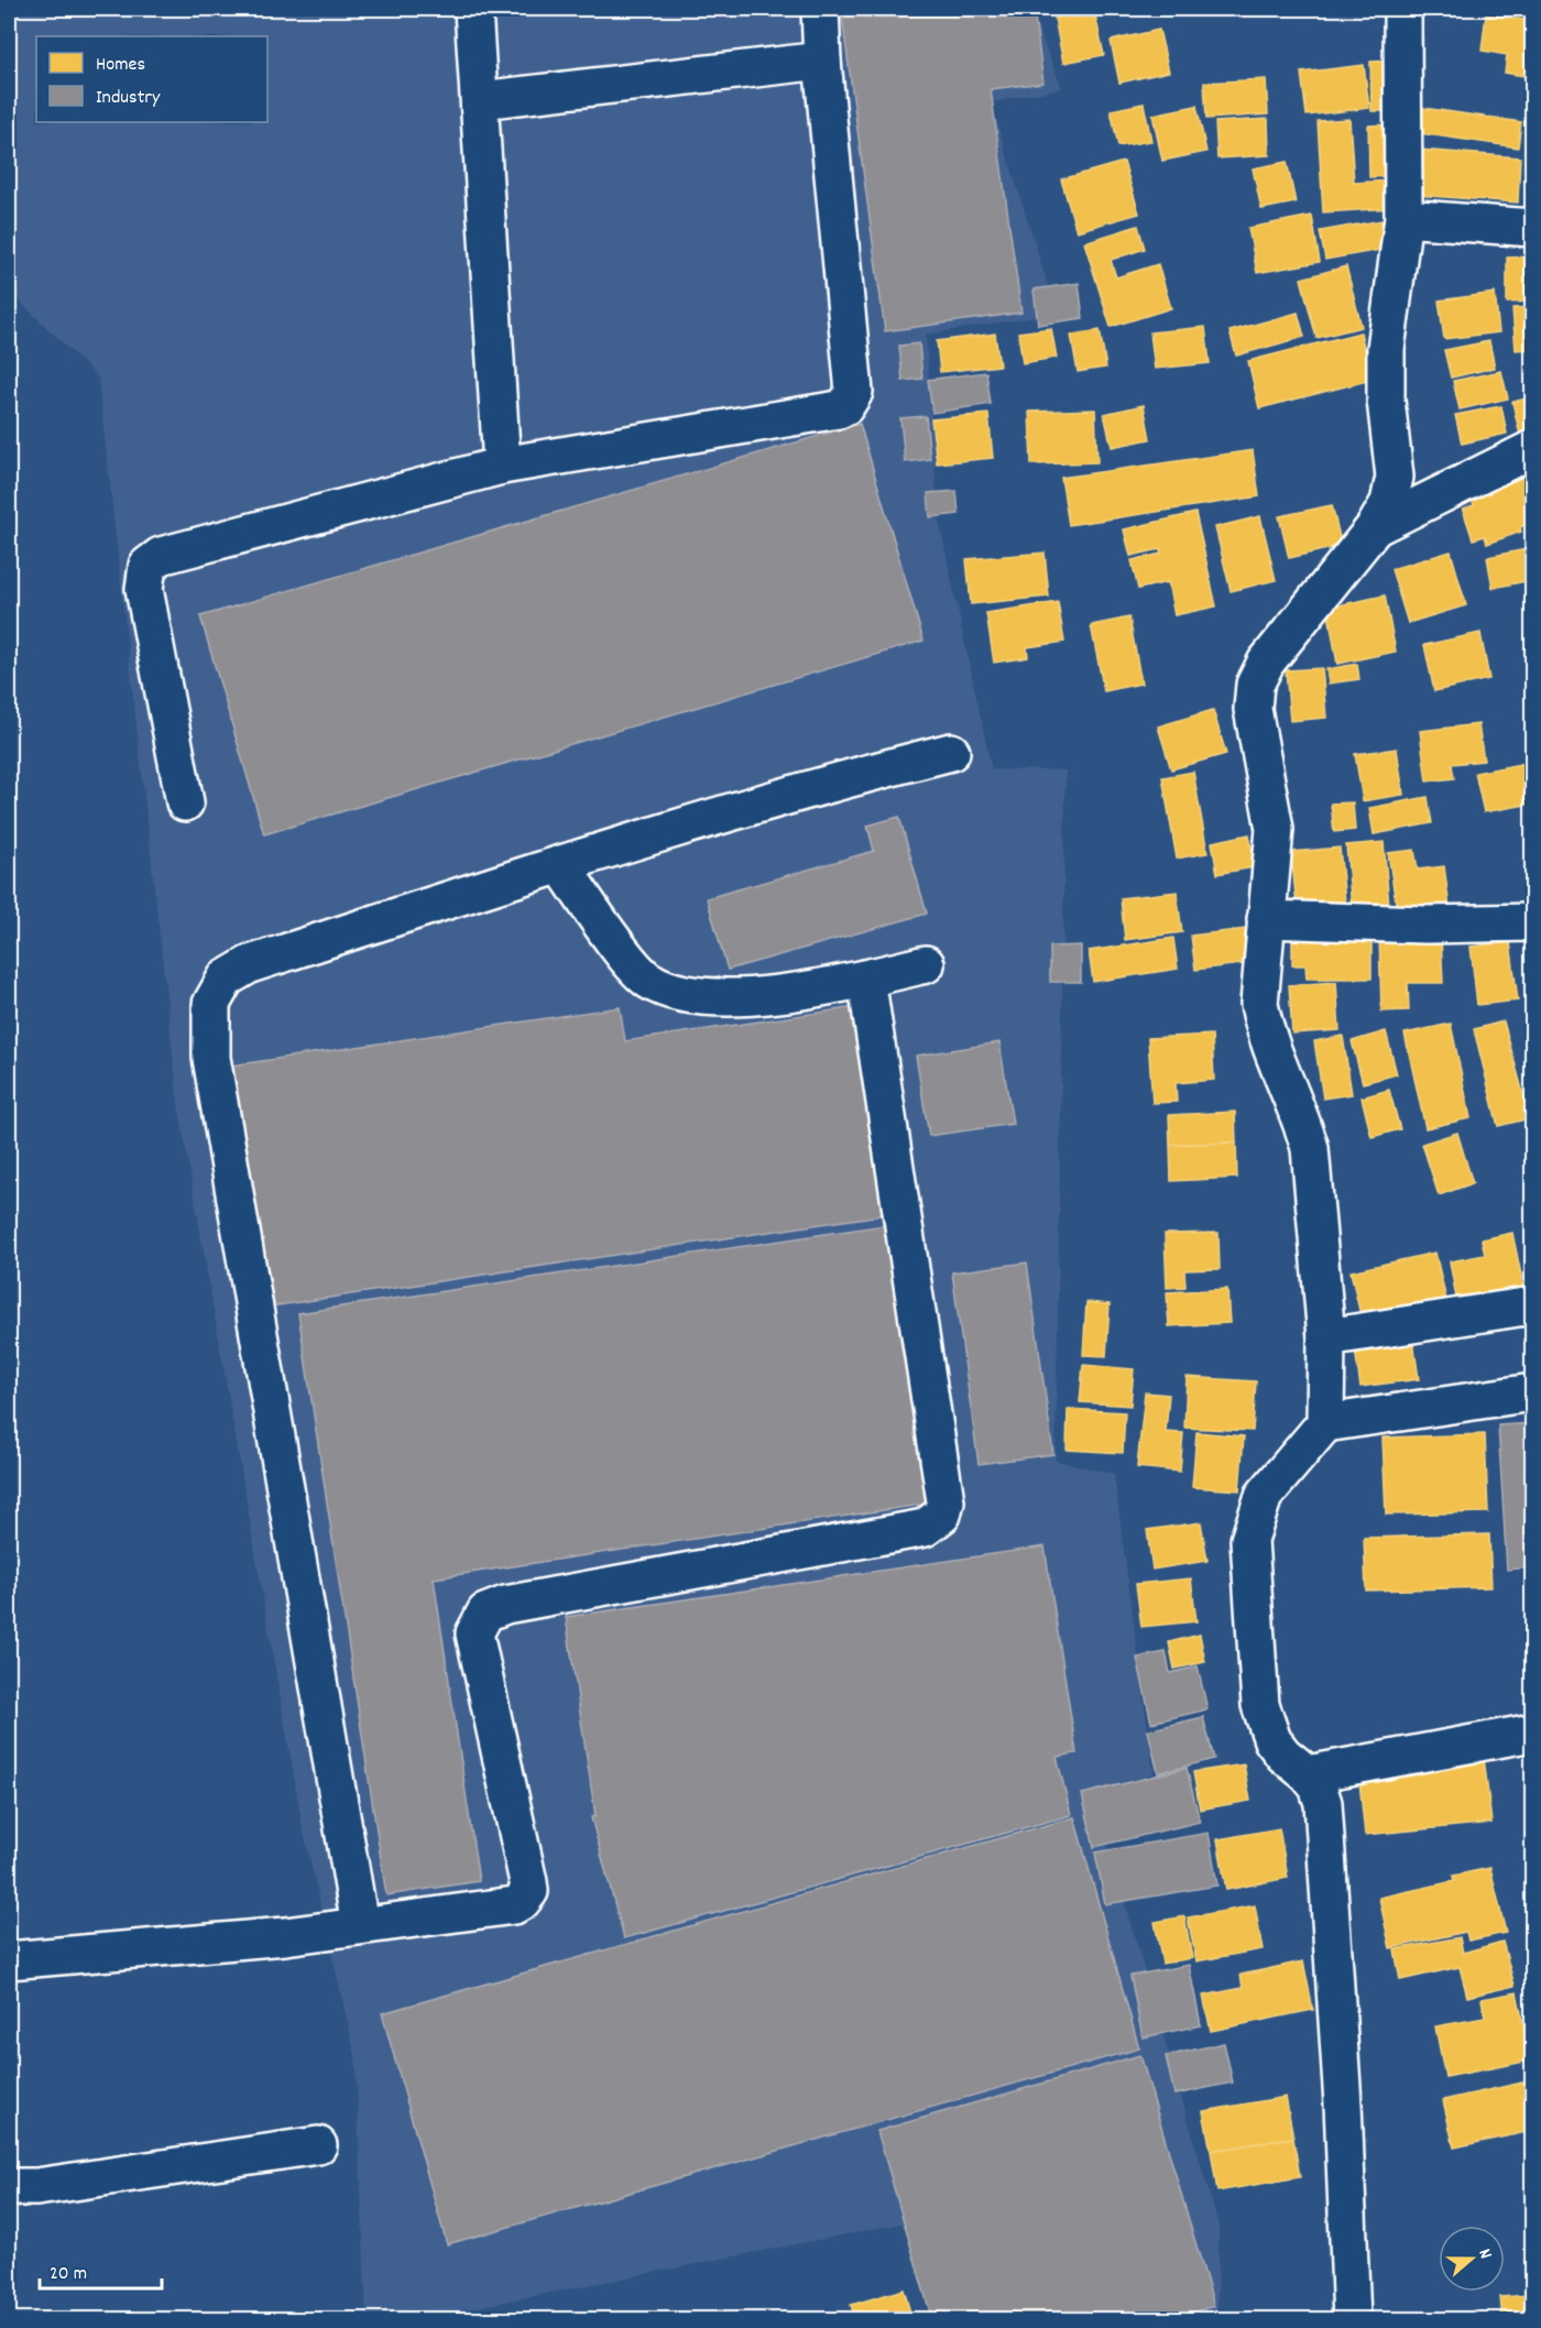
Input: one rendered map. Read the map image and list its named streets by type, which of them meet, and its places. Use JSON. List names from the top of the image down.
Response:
{
  "legend": ["Homes", "Industry"],
  "scale_bar": "20 m",
  "north": "right"
}
